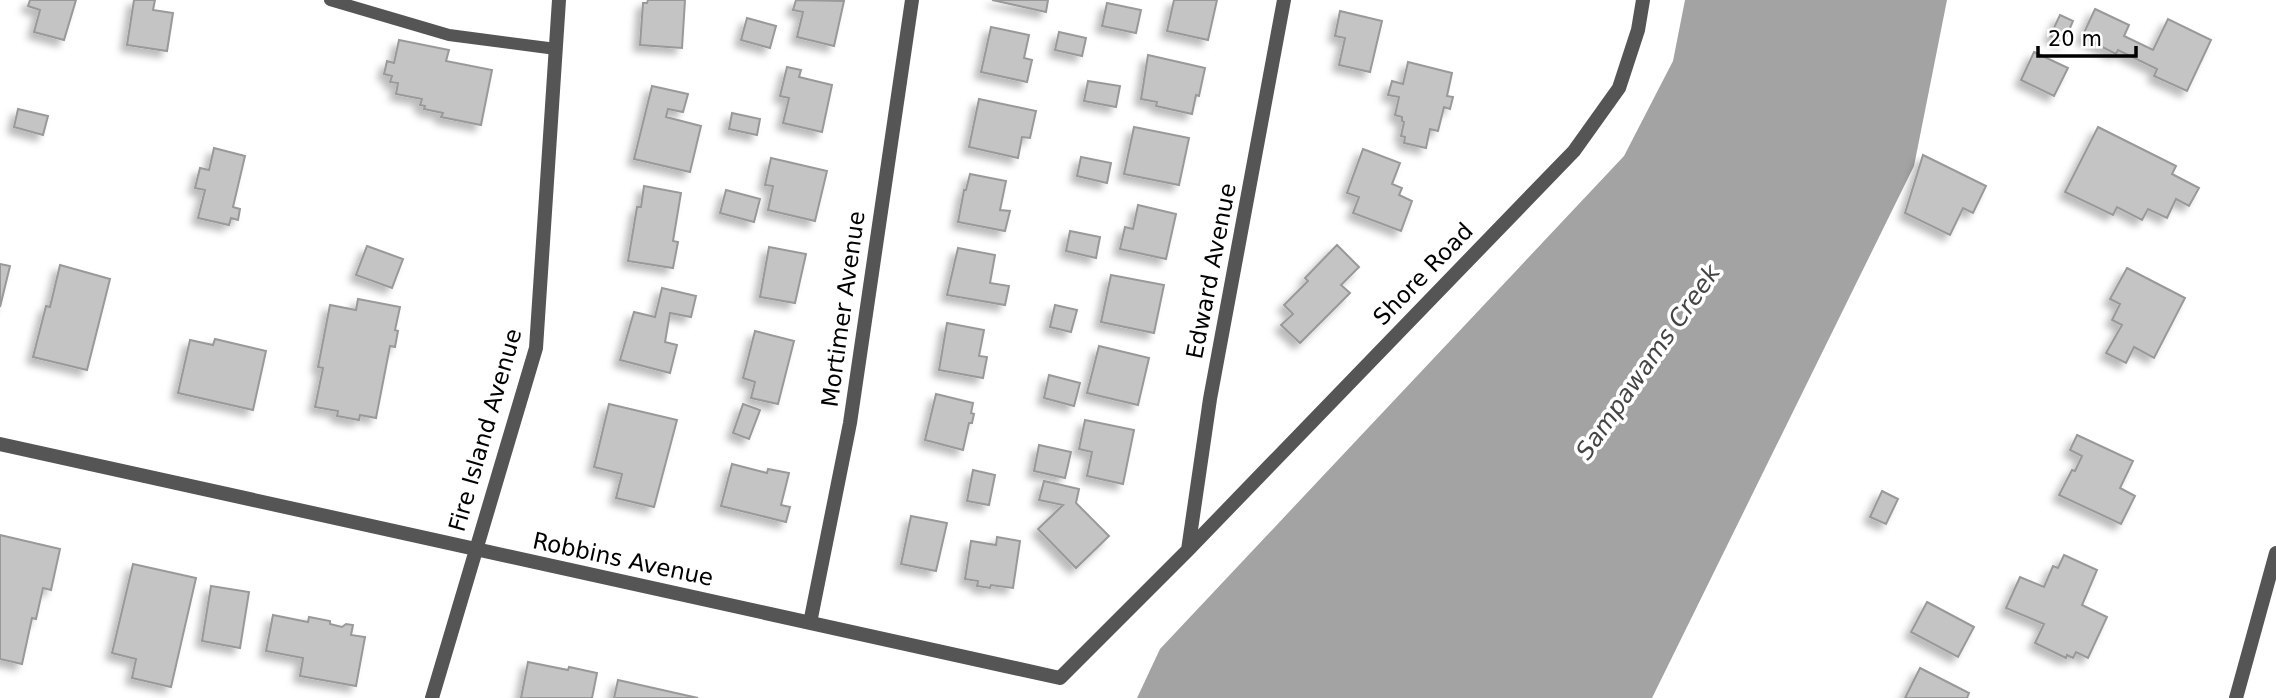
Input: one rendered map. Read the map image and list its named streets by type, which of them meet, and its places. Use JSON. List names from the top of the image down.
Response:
{
  "streets": {
    "street": [
      "Edward Avenue",
      "Shore Road",
      "Mortimer Avenue",
      "Fire Island Avenue",
      "Robbins Avenue"
    ]
  },
  "crossings": [
    ["Edward Avenue", "Shore Road"],
    ["Edward Avenue", "Robbins Avenue"],
    ["Shore Road", "Robbins Avenue"],
    ["Mortimer Avenue", "Robbins Avenue"],
    ["Fire Island Avenue", "Robbins Avenue"]
  ],
  "water": ["Sampawams Creek"],
  "scale_bar": "20 m"
}
